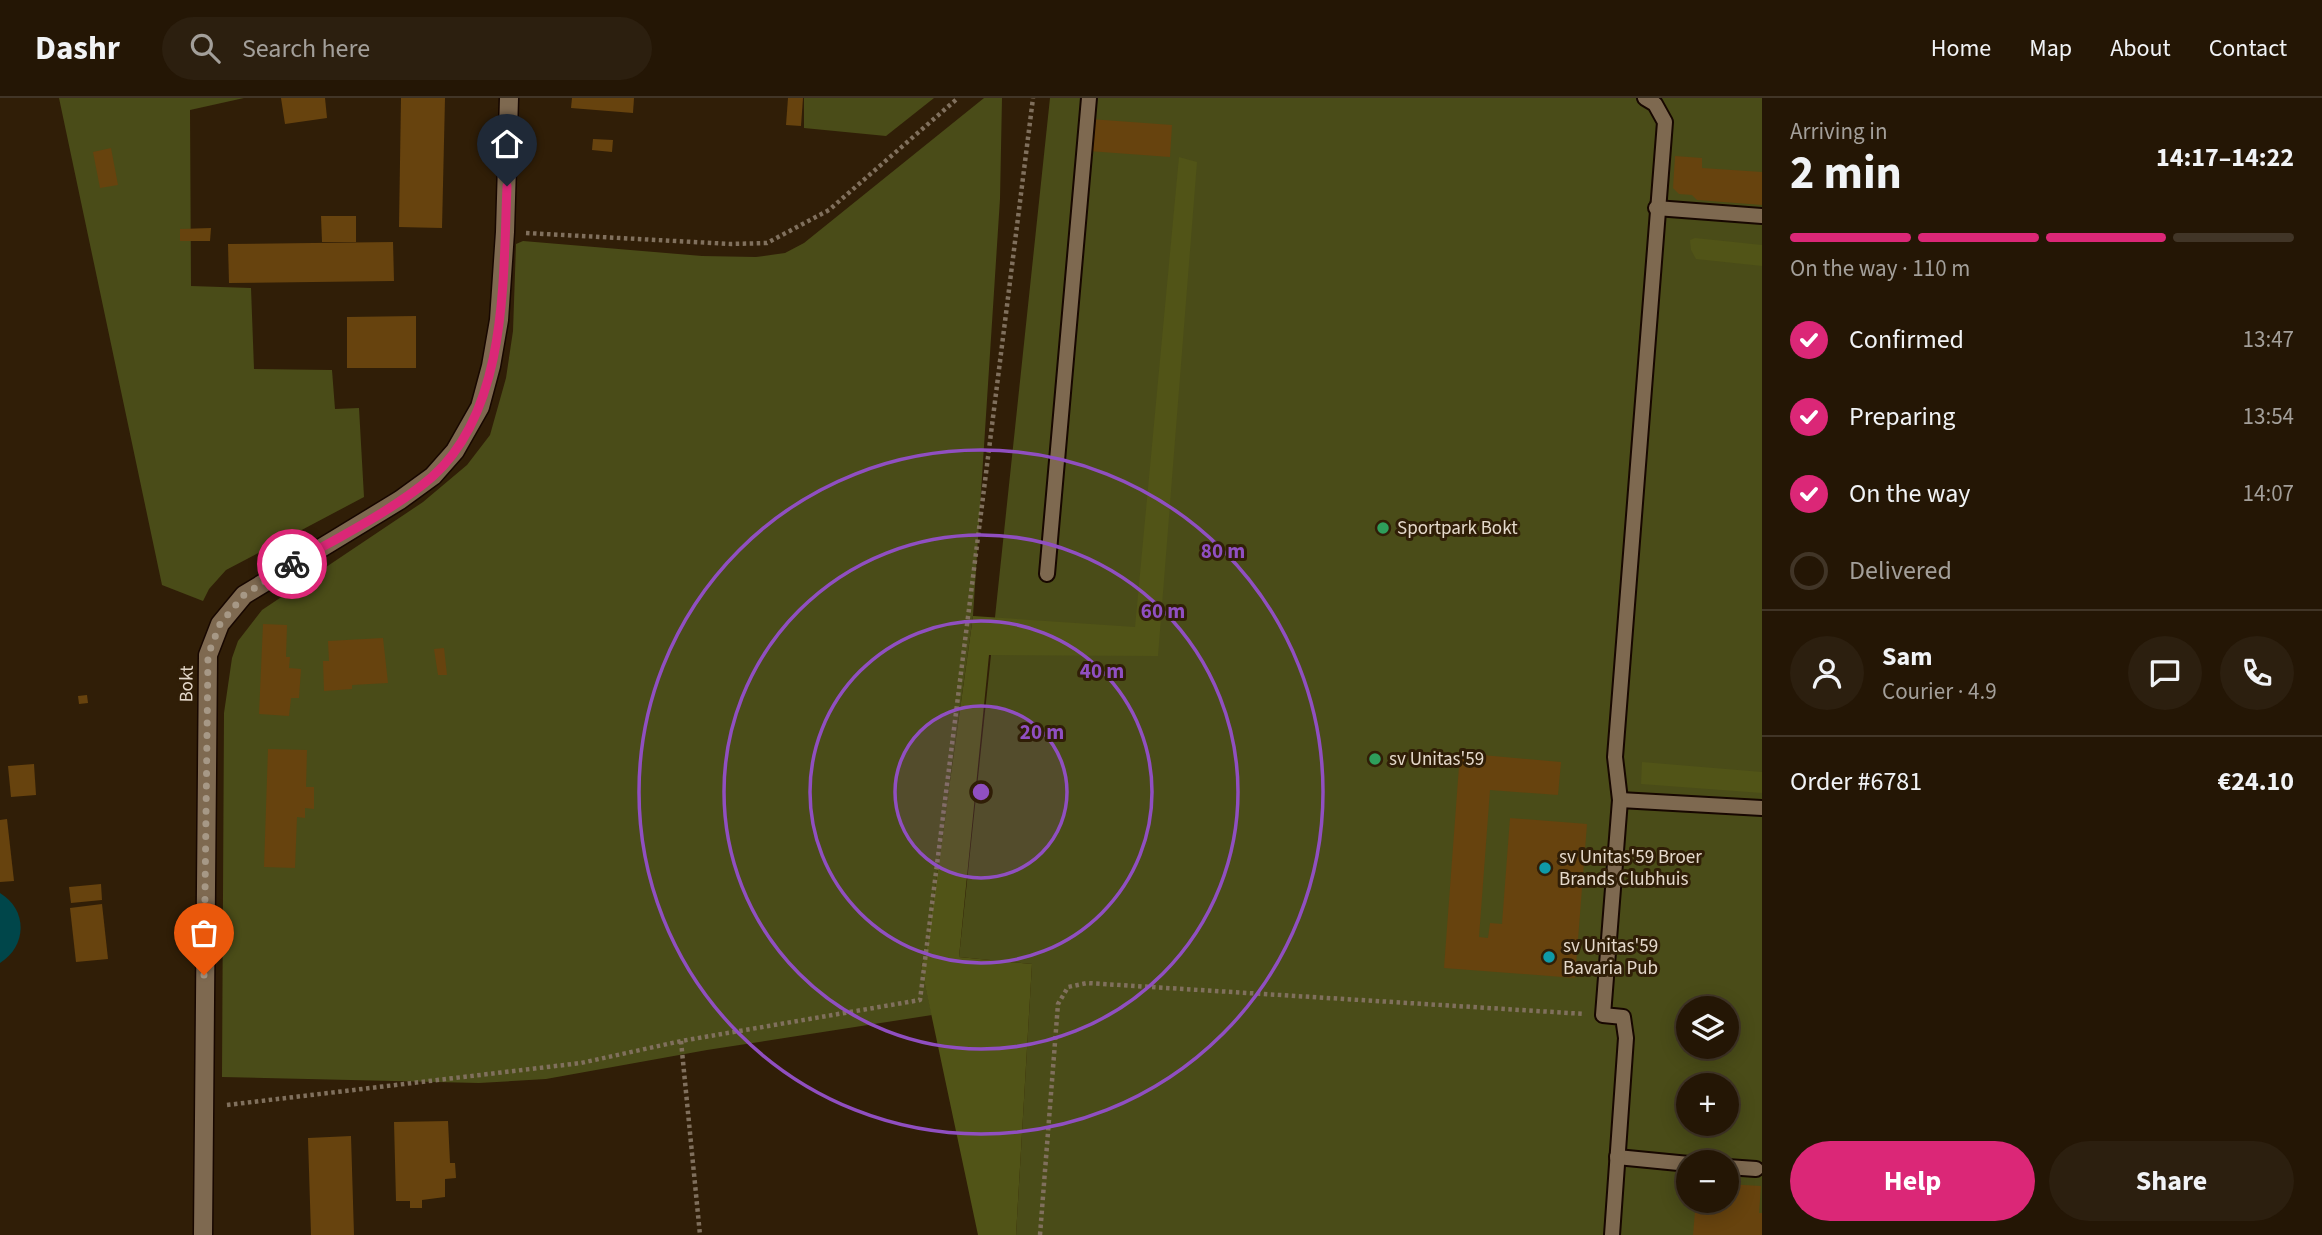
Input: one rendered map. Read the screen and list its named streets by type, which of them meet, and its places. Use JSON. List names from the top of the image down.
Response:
{
  "streets": {
    "street": ["Bokt"]
  },
  "places": [
    "Sportpark Bokt",
    "sv Unitas'59",
    "sv Unitas'59 Broer Brands Clubhuis",
    "sv Unitas'59 Bavaria Pub"
  ],
  "page": {
    "header": "Dashr",
    "search": "Search here",
    "nav": [
      "Home",
      "Map",
      "About",
      "Contact"
    ],
    "heading": ["2 min", "Arriving in", "14:17–14:22"],
    "panel": [
      "Sam",
      "Courier · 4.9",
      "Order #6781",
      "€24.10"
    ],
    "bar": "On the way · 110 m",
    "list": [
      ["Confirmed", "13:47"],
      ["Preparing", "13:54"],
      ["On the way", "14:07"],
      "Delivered"
    ],
    "map_buttons": ["+", "−"],
    "buttons": ["Help", "Share"]
  },
  "rings": [
    "80 m",
    "60 m",
    "40 m",
    "20 m"
  ]
}
